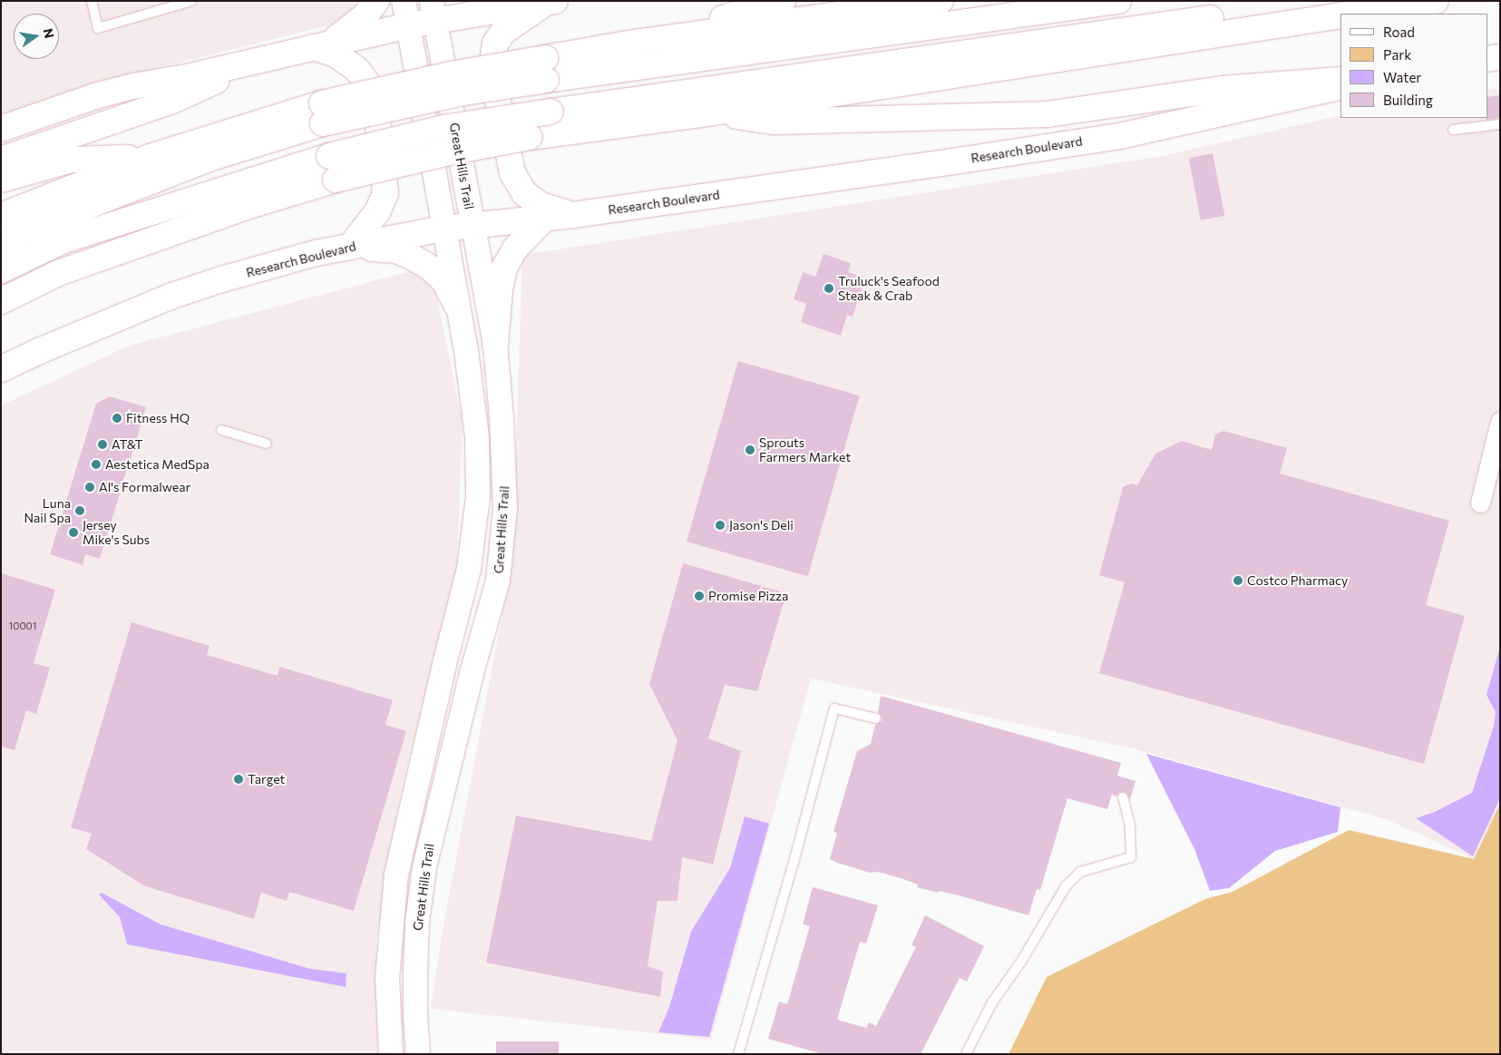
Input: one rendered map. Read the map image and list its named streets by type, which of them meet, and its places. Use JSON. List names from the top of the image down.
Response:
{
  "streets": {
    "main road": ["Research Boulevard"],
    "street": ["Great Hills Trail"]
  },
  "crossings": [
    ["Research Boulevard", "Great Hills Trail"]
  ],
  "places": [
    "Truluck's Seafood Steak & Crab",
    "Fitness HQ",
    "AT&T",
    "Sprouts Farmers Market",
    "Aestetica MedSpa",
    "Al's Formalwear",
    "Luna Nail Spa",
    "Jason's Deli",
    "Jersey Mike's Subs",
    "Costco Pharmacy",
    "Promise Pizza",
    "Target"
  ],
  "house_numbers": ["10001"],
  "legend": [
    "Road",
    "Park",
    "Water",
    "Building"
  ],
  "north": "right"
}
